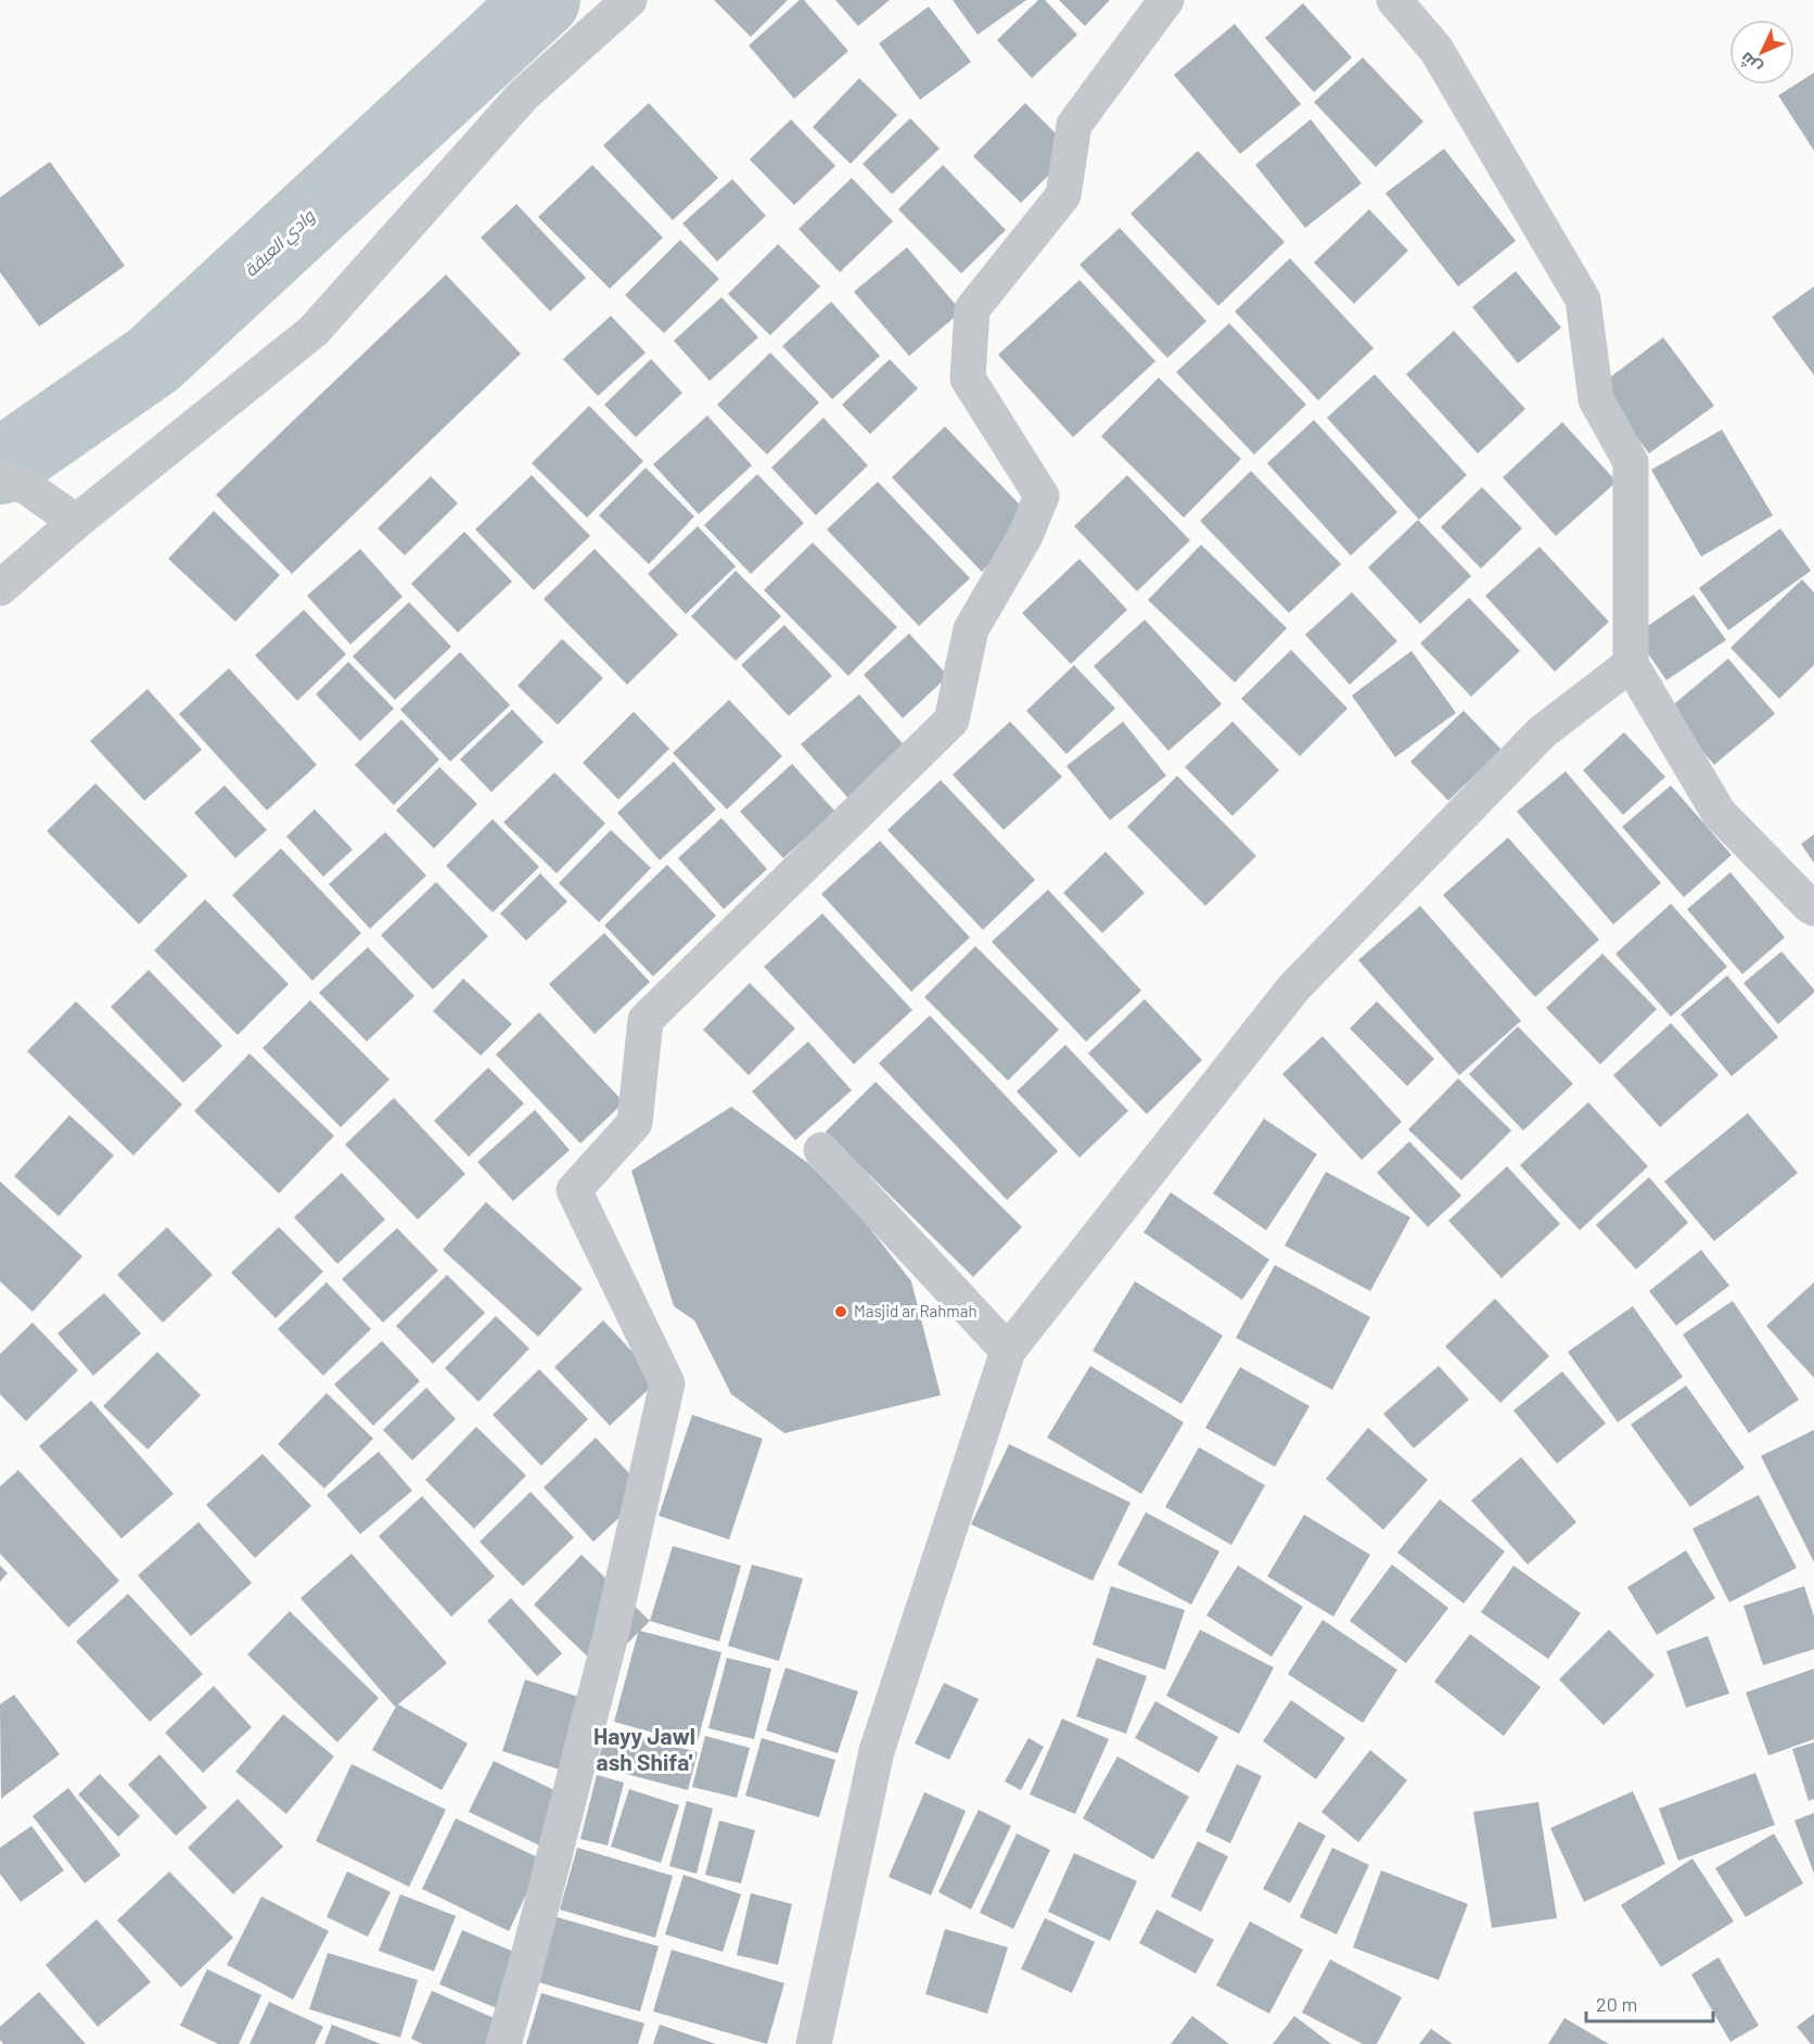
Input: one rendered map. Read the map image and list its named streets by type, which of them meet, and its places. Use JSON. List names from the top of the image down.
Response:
{
  "districts": ["Hayy Jawl ash Shifa'"],
  "water": ["وادي العيقة"],
  "places": ["Masjid ar Rahmah"],
  "scale_bar": "20 m",
  "north": "bottom left"
}
